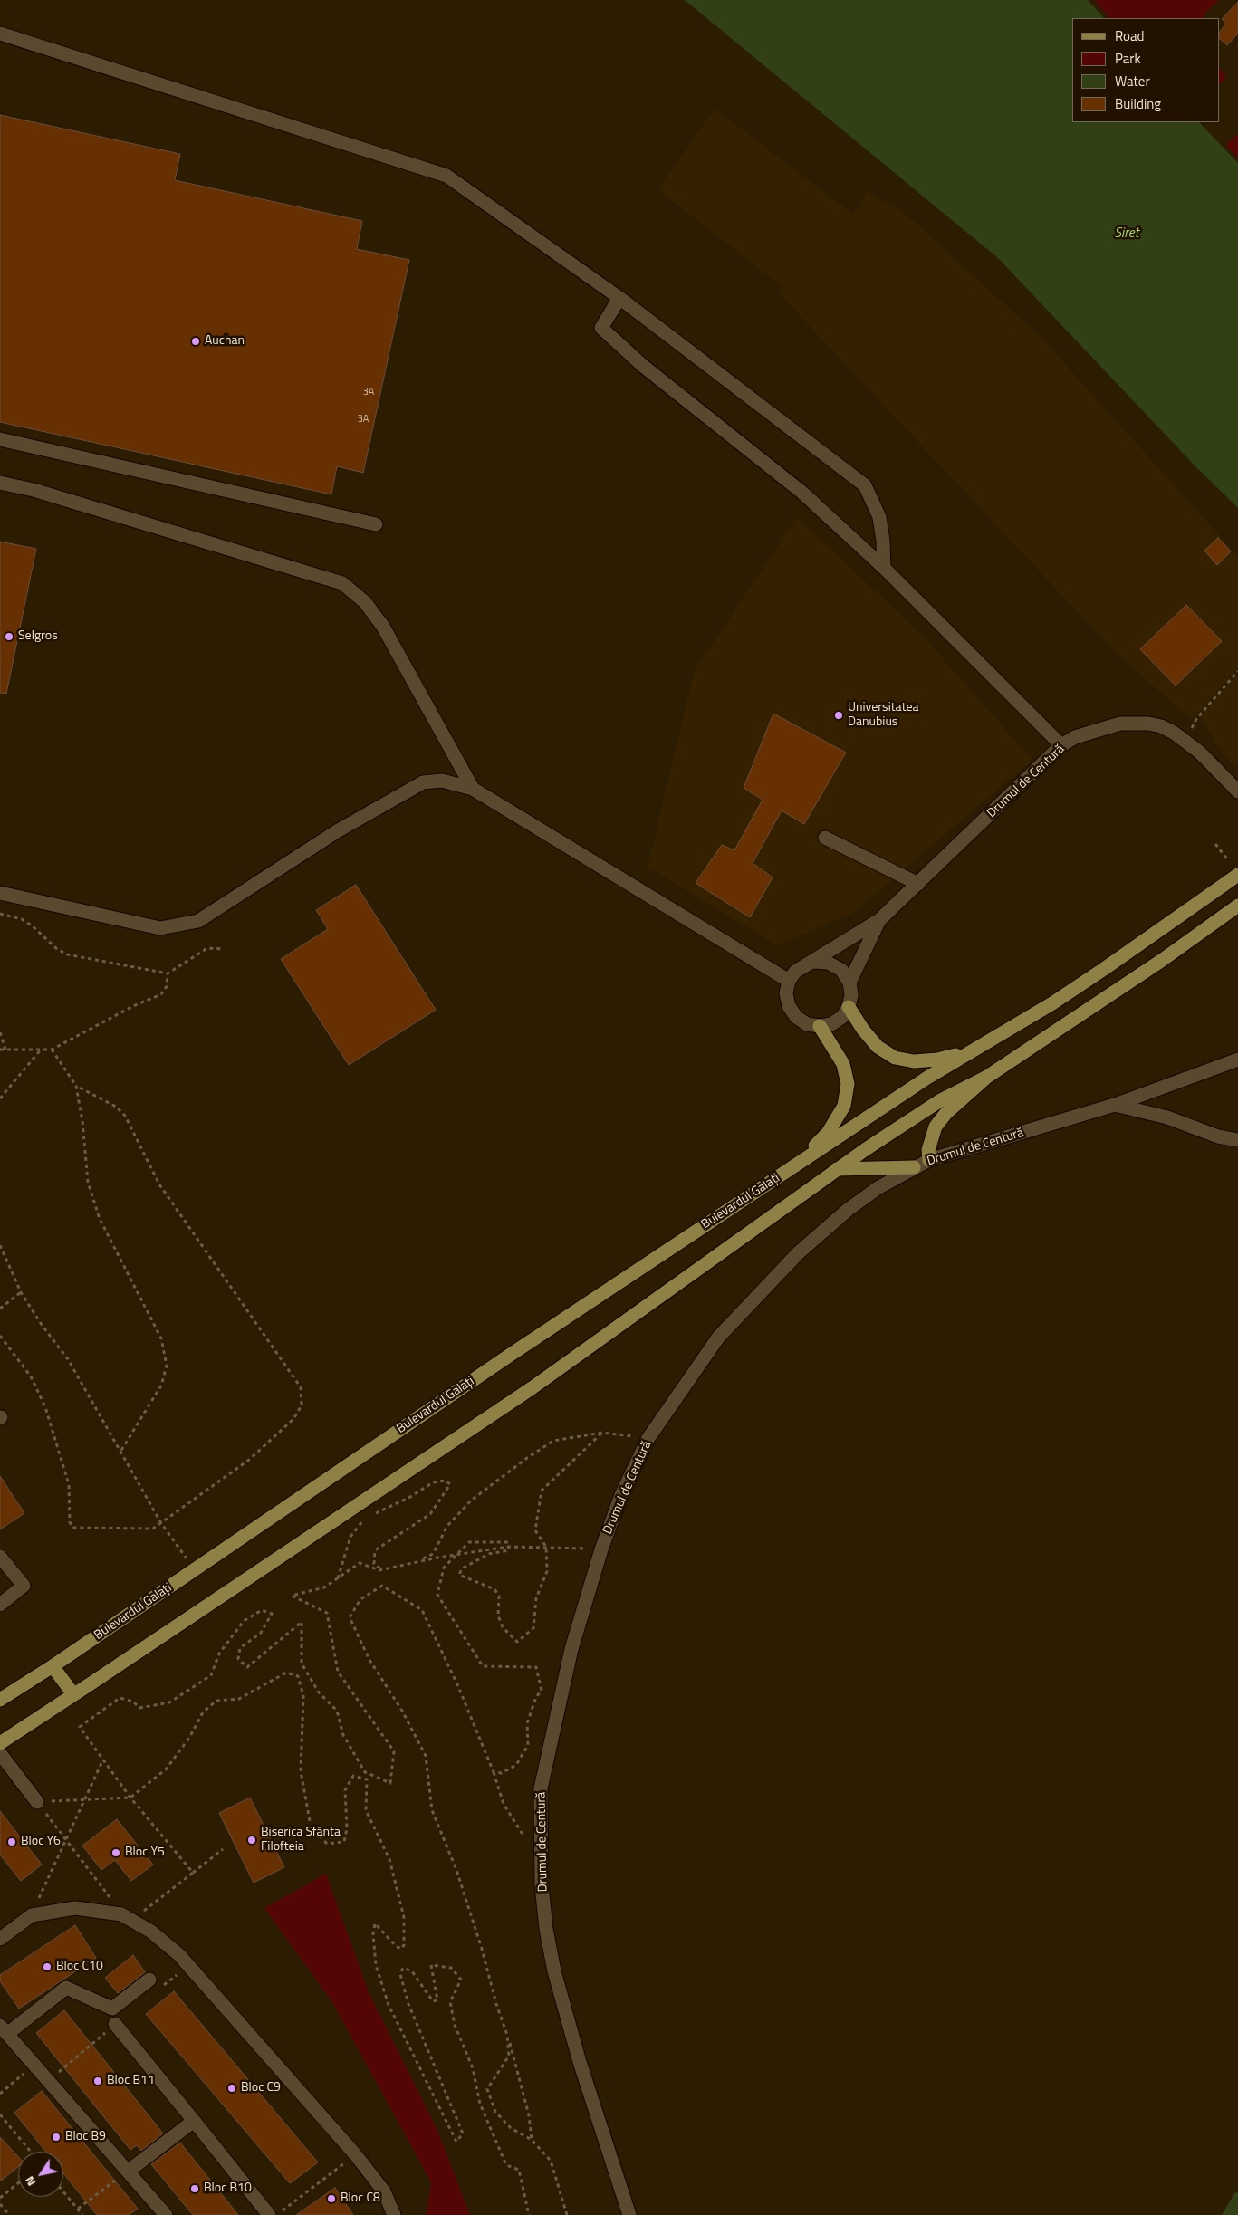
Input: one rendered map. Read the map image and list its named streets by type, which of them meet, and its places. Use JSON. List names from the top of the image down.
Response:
{
  "streets": {
    "main road": ["Bulevardul Galați"],
    "street": ["Drumul de Centură"]
  },
  "water": ["Siret"],
  "places": [
    "Auchan",
    "Selgros",
    "Universitatea Danubius",
    "Biserica Sfânta Filofteia",
    "Bloc Y6",
    "Bloc Y5",
    "Bloc C10",
    "Bloc B11",
    "Bloc C9",
    "Bloc B9",
    "Bloc B10",
    "Bloc C8"
  ],
  "house_numbers": ["3A", "3A"],
  "legend": [
    "Road",
    "Park",
    "Water",
    "Building"
  ],
  "north": "bottom left"
}
